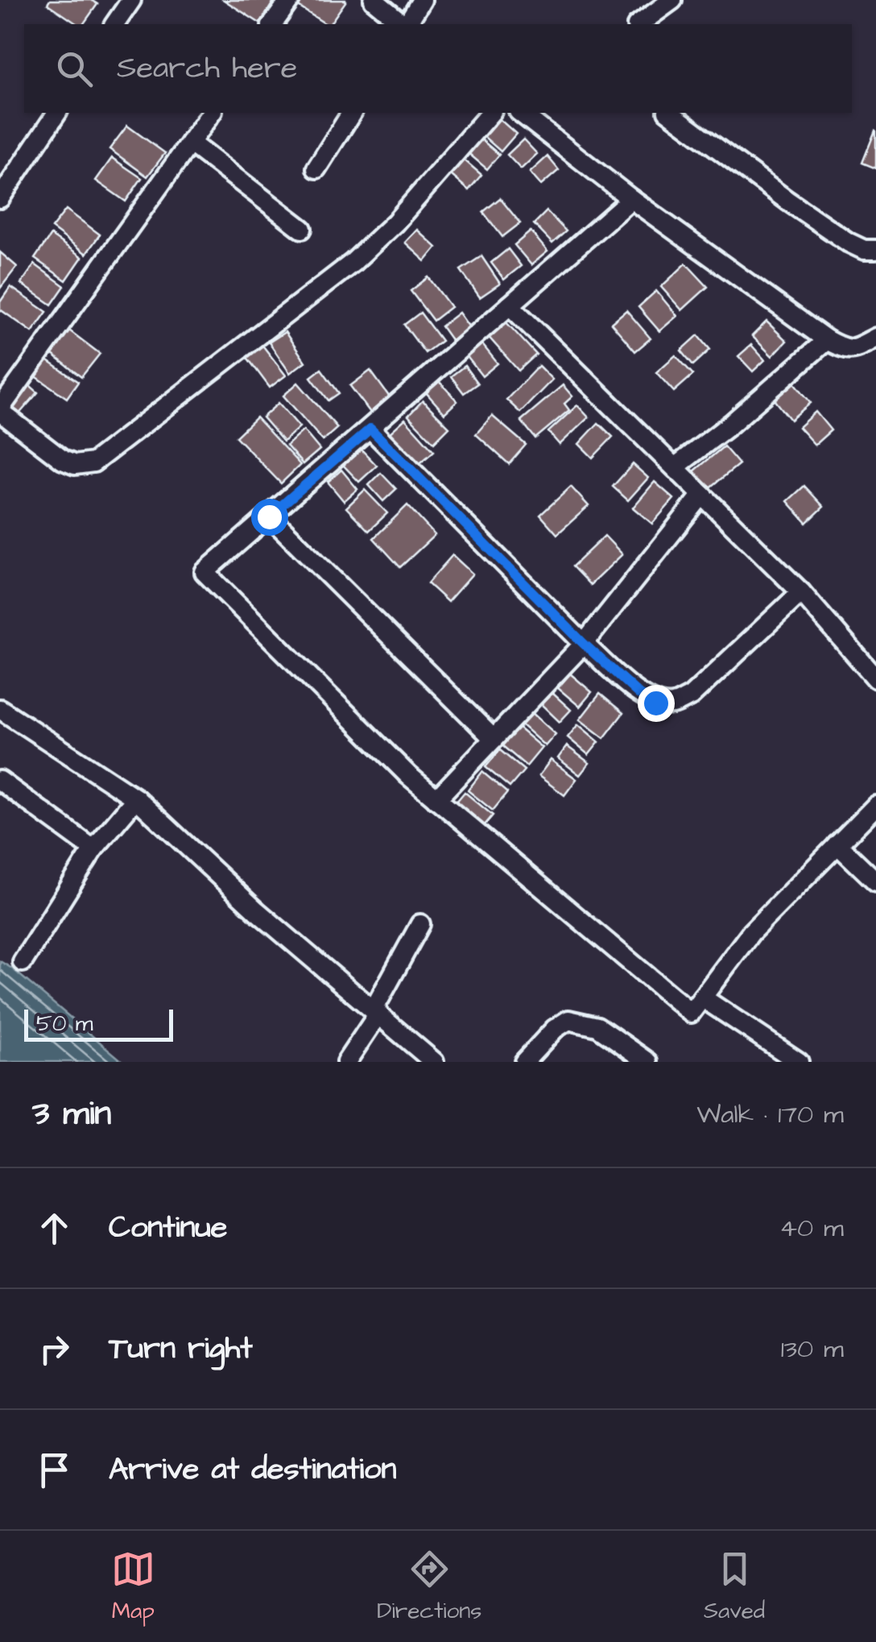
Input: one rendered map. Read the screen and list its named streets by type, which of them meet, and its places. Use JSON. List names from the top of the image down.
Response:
{
  "scale_bar": "50 m",
  "page": {
    "search": "Search here",
    "scale": "50 m",
    "heading": ["3 min", "Walk · 170 m"],
    "list": [
      ["Continue", "40 m"],
      ["Turn right", "130 m"],
      "Arrive at destination"
    ],
    "nav": ["Map", "Directions", "Saved"]
  }
}
